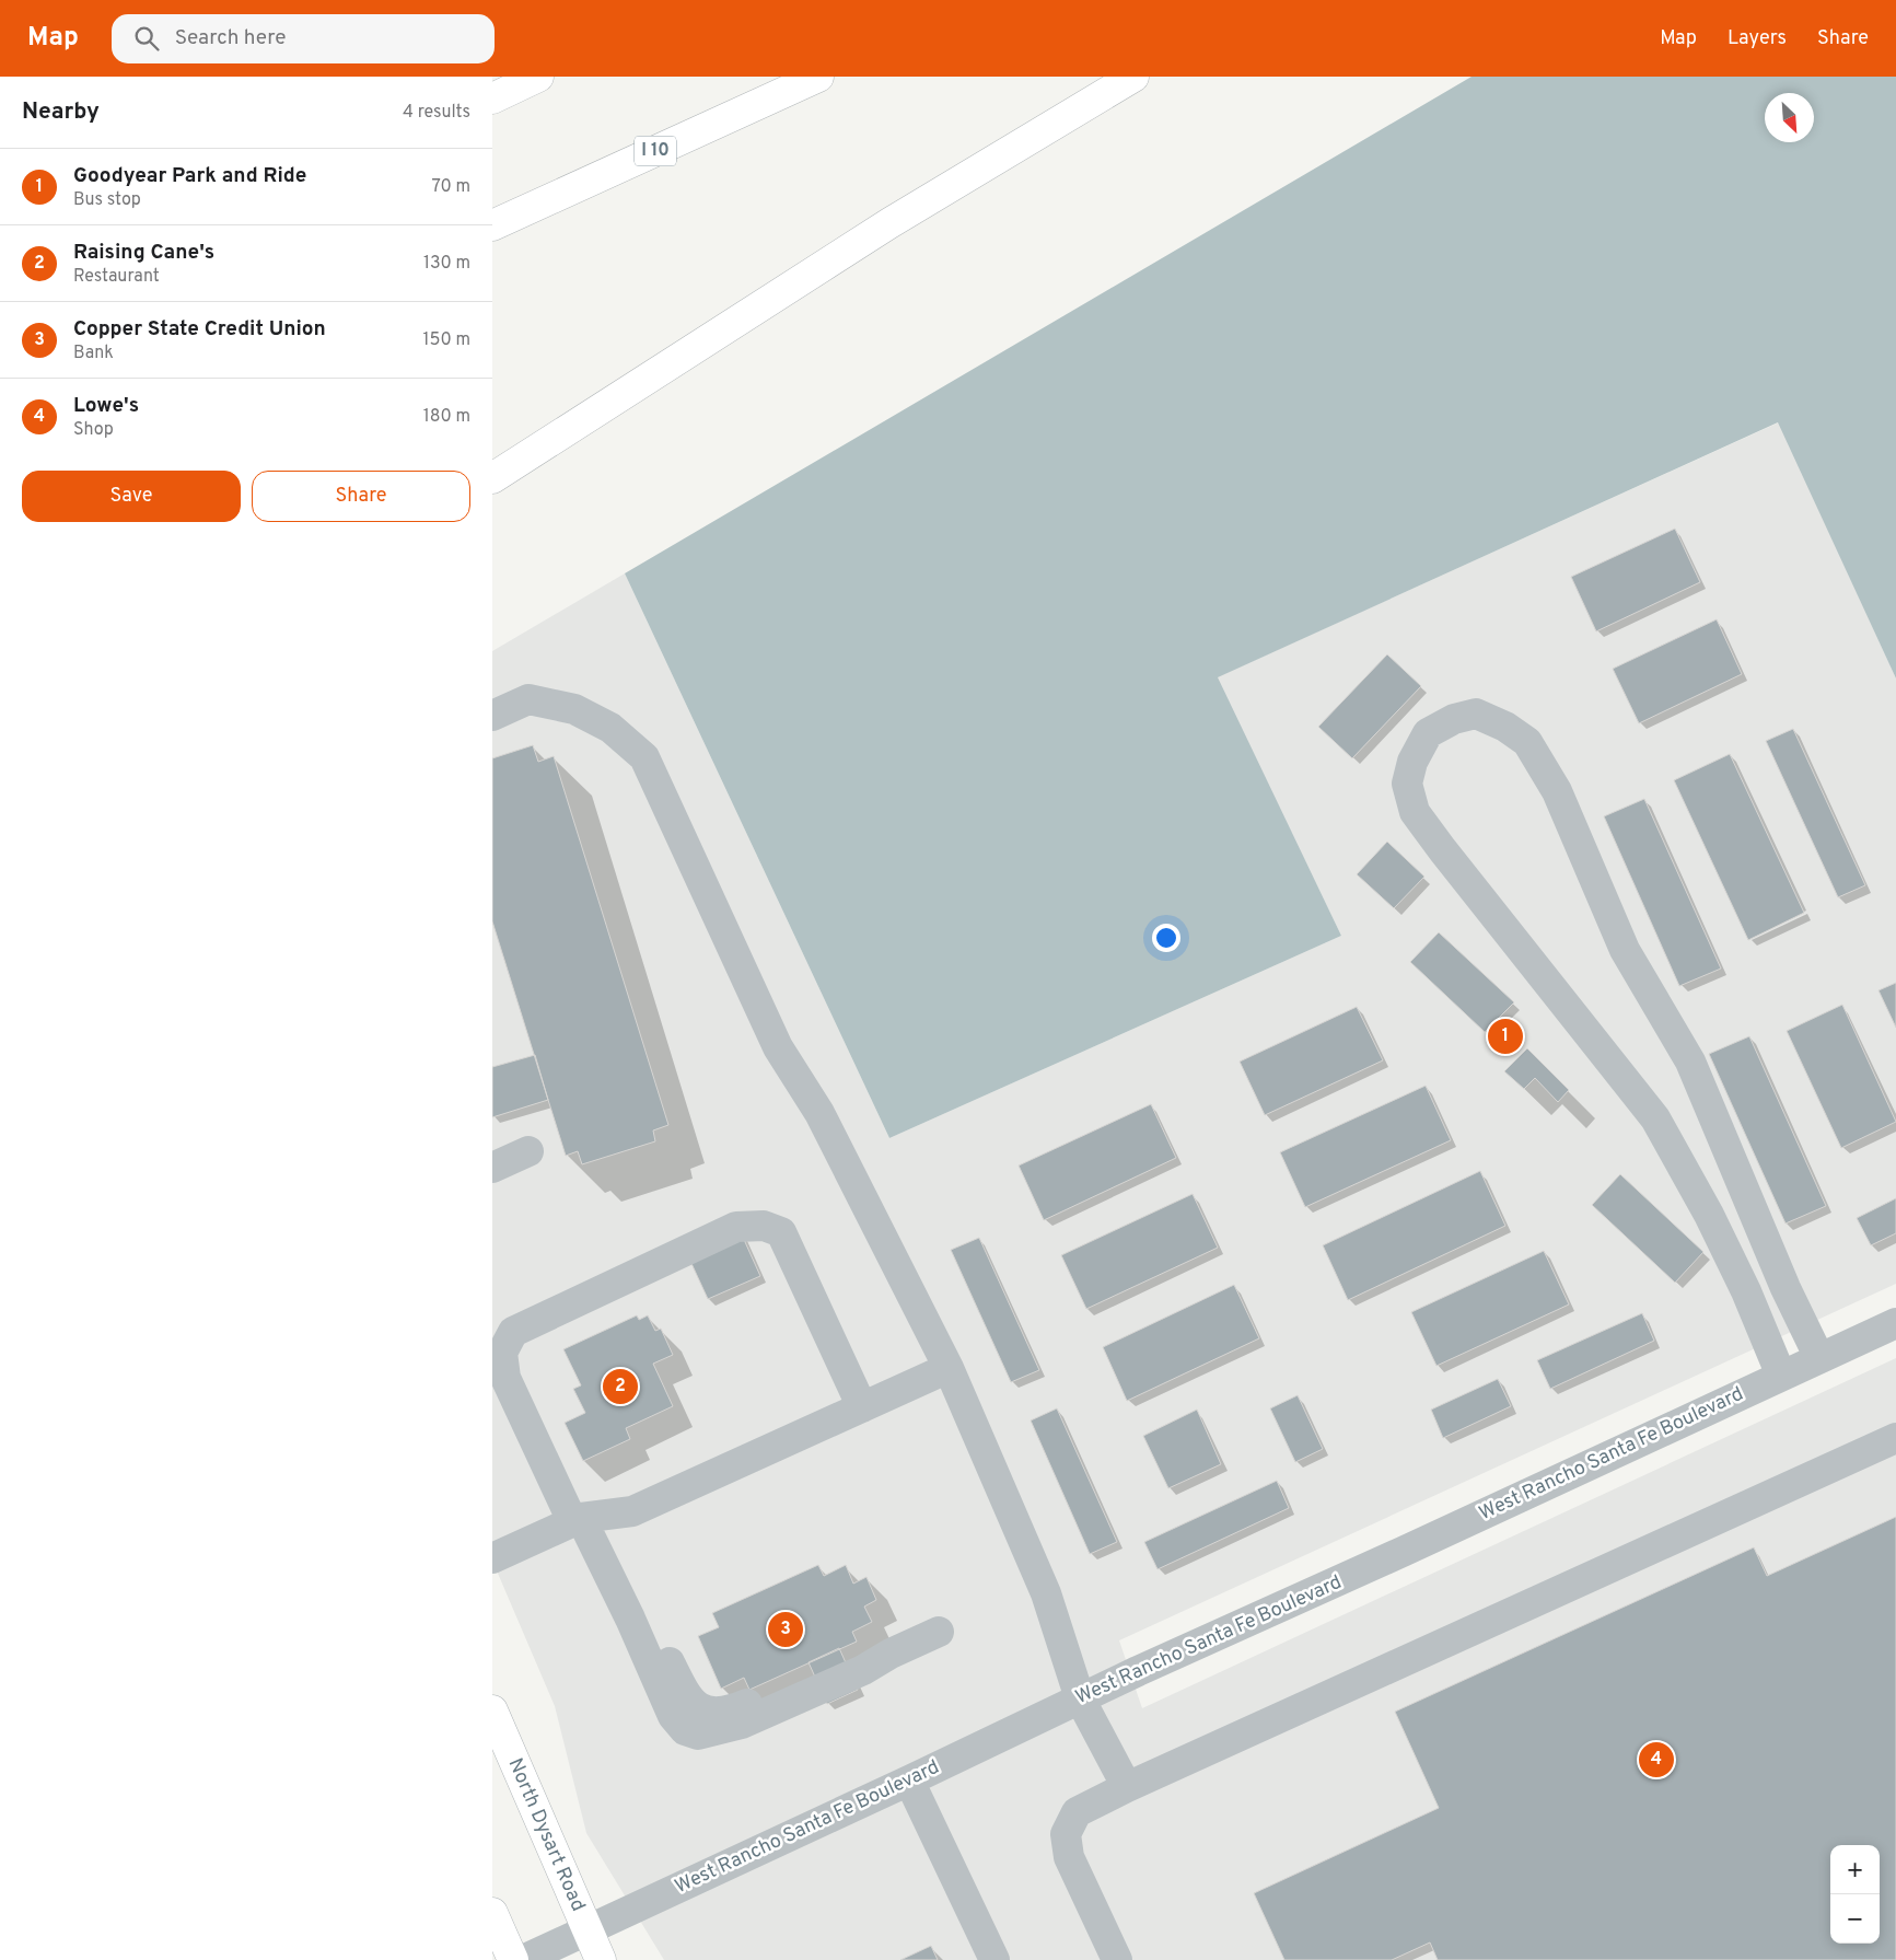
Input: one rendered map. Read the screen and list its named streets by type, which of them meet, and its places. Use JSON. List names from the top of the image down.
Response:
{
  "streets": {
    "main road": ["I 10", "North Dysart Road"],
    "street": ["West Rancho Santa Fe Boulevard"]
  },
  "crossings": [
    ["West Rancho Santa Fe Boulevard", "North Dysart Road"]
  ],
  "north": "bottom right",
  "page": {
    "header": "Map",
    "search": "Search here",
    "nav": ["Map", "Layers", "Share"],
    "heading": ["Nearby", "4 results"],
    "list": [
      {
        "mark": "1",
        "name": "Goodyear Park and Ride",
        "note": "Bus stop",
        "value": "70 m"
      },
      {
        "mark": "2",
        "name": "Raising Cane's",
        "note": "Restaurant",
        "value": "130 m"
      },
      {
        "mark": "3",
        "name": "Copper State Credit Union",
        "note": "Bank",
        "value": "150 m"
      },
      {
        "mark": "4",
        "name": "Lowe's",
        "note": "Shop",
        "value": "180 m"
      }
    ],
    "buttons": ["Save", "Share"],
    "pins": [
      "1",
      "2",
      "3",
      "4"
    ],
    "map_buttons": ["+", "−"]
  }
}
